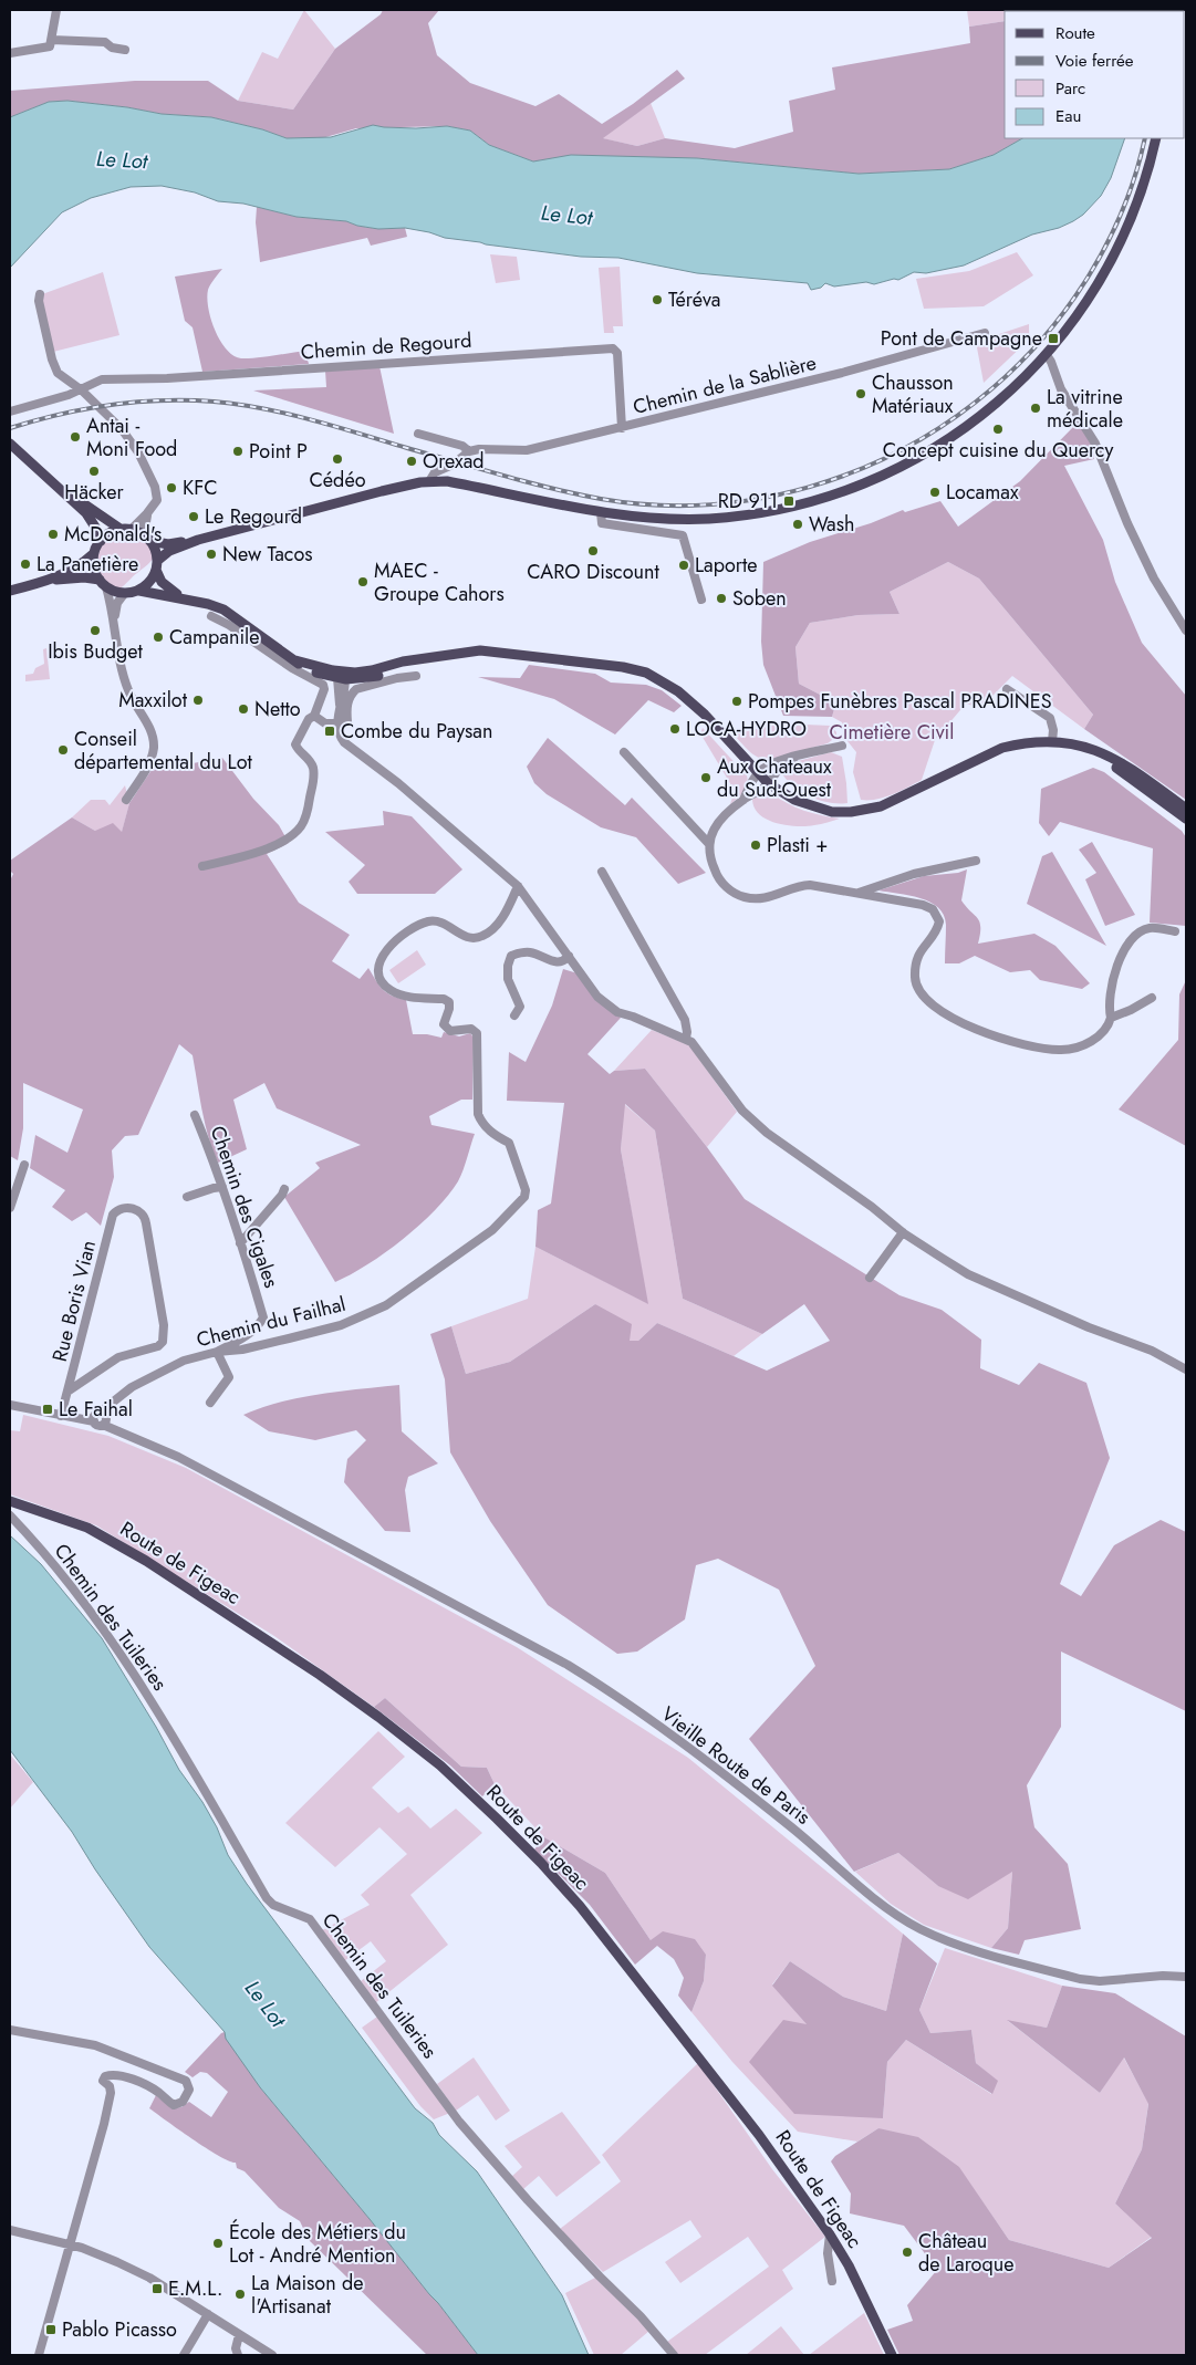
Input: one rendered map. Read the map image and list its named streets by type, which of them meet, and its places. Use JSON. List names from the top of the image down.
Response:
{
  "streets": {
    "main road": ["Route de Figeac"],
    "street": [
      "Chemin de Regourd",
      "Chemin de la Sablière",
      "Chemin des Cigales",
      "Rue Boris Vian",
      "Chemin du Failhal",
      "Chemin des Tuileries",
      "Vieille Route de Paris"
    ]
  },
  "crossings": [
    ["Chemin de Regourd", "Chemin de la Sablière"],
    ["Chemin des Cigales", "Chemin du Failhal"],
    ["Chemin du Failhal", "Vieille Route de Paris"]
  ],
  "water": ["Le Lot"],
  "parks": ["Cimetière Civil"],
  "places": {
    "other": [
      "Téréva",
      "Chausson Matériaux",
      "La vitrine médicale",
      "Concept cuisine du Quercy",
      "Antai - Moni Food",
      "Point P",
      "Cédéo",
      "Orexad",
      "Häcker",
      "KFC",
      "Locamax",
      "Le Regourd",
      "Wash",
      "McDonald's",
      "CARO Discount",
      "New Tacos",
      "La Panetière",
      "Laporte",
      "MAEC - Groupe Cahors",
      "Soben",
      "Ibis Budget",
      "Campanile",
      "Maxxilot",
      "Pompes Funèbres Pascal PRADINES",
      "Netto",
      "LOCA-HYDRO",
      "Conseil départemental du Lot",
      "Aux Chateaux du Sud-Ouest",
      "Plasti +",
      "École des Métiers du Lot - André Mention",
      "Château de Laroque",
      "La Maison de l'Artisanat"
    ],
    "transit": [
      "Pont de Campagne",
      "RD 911",
      "Combe du Paysan",
      "Le Faihal",
      "E.M.L.",
      "Pablo Picasso"
    ]
  },
  "legend": [
    "Route",
    "Voie ferrée",
    "Parc",
    "Eau"
  ]
}
